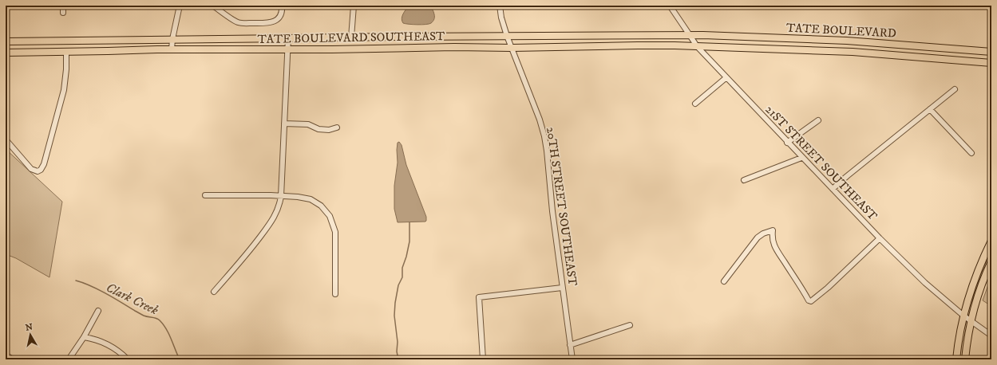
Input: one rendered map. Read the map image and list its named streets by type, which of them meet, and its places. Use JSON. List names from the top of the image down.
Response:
{
  "streets": {
    "main road": ["TATE BOULEVARD", "TATE BOULEVARD SOUTHEAST"],
    "street": ["21ST STREET SOUTHEAST", "20TH STREET SOUTHEAST"]
  },
  "crossings": [
    ["TATE BOULEVARD", "TATE BOULEVARD SOUTHEAST"],
    ["TATE BOULEVARD", "21ST STREET SOUTHEAST"],
    ["TATE BOULEVARD SOUTHEAST", "21ST STREET SOUTHEAST"],
    ["TATE BOULEVARD SOUTHEAST", "20TH STREET SOUTHEAST"]
  ],
  "water": ["Clark Creek"],
  "north": "top"
}
